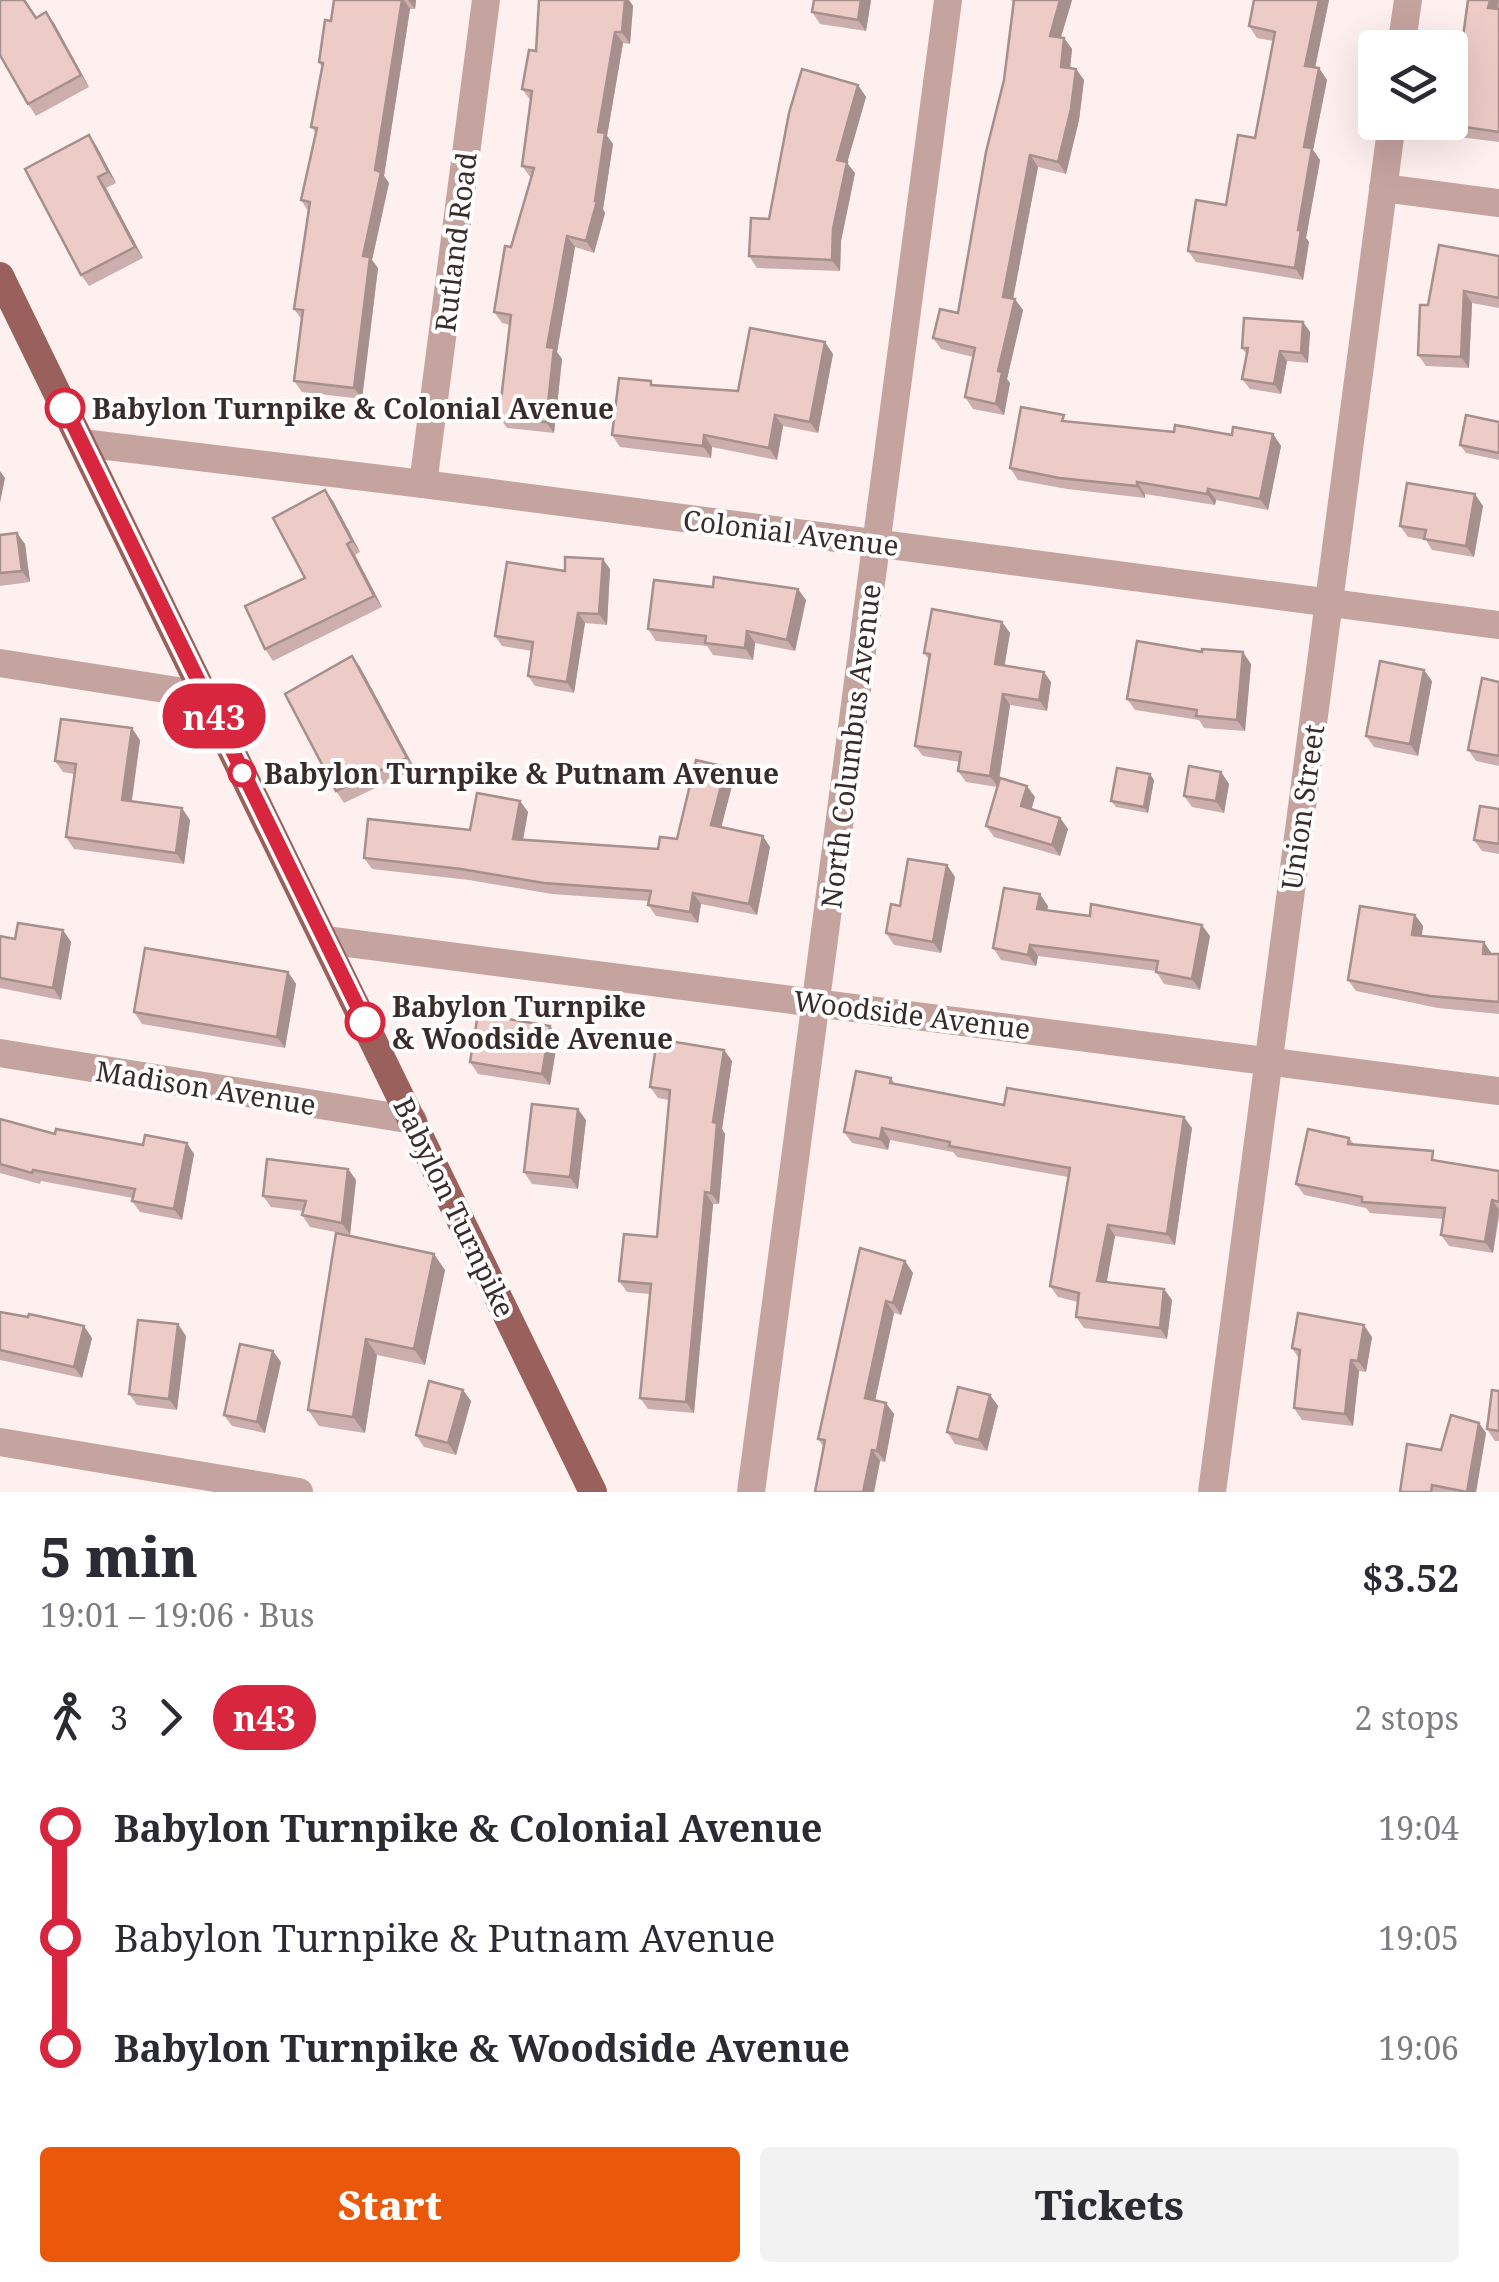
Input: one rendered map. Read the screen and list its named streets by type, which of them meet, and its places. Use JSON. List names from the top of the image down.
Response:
{
  "streets": {
    "main road": ["Babylon Turnpike"],
    "street": [
      "Rutland Road",
      "Colonial Avenue",
      "North Columbus Avenue",
      "Union Street",
      "Woodside Avenue",
      "Madison Avenue"
    ]
  },
  "crossings": [
    ["Rutland Road", "Colonial Avenue"],
    ["Colonial Avenue", "North Columbus Avenue"],
    ["Colonial Avenue", "Union Street"],
    ["Colonial Avenue", "Babylon Turnpike"],
    ["North Columbus Avenue", "Woodside Avenue"],
    ["Union Street", "Woodside Avenue"],
    ["Woodside Avenue", "Babylon Turnpike"],
    ["Madison Avenue", "Babylon Turnpike"]
  ],
  "places": ["Babylon Turnpike & Colonial Avenue", "Babylon Turnpike & Putnam Avenue", "Babylon Turnpike & Woodside Avenue"],
  "lines": ["bus line n43"],
  "page": {
    "on_map": "n43",
    "heading": ["5 min", "19:01 – 19:06 · Bus", "$3.52"],
    "legs": ["3", "n43", "2 stops"],
    "list": [
      {
        "name": "Babylon Turnpike & Colonial Avenue",
        "value": "19:04"
      },
      {
        "name": "Babylon Turnpike & Putnam Avenue",
        "value": "19:05"
      },
      {
        "name": "Babylon Turnpike & Woodside Avenue",
        "value": "19:06"
      }
    ],
    "buttons": ["Start", "Tickets"]
  }
}
